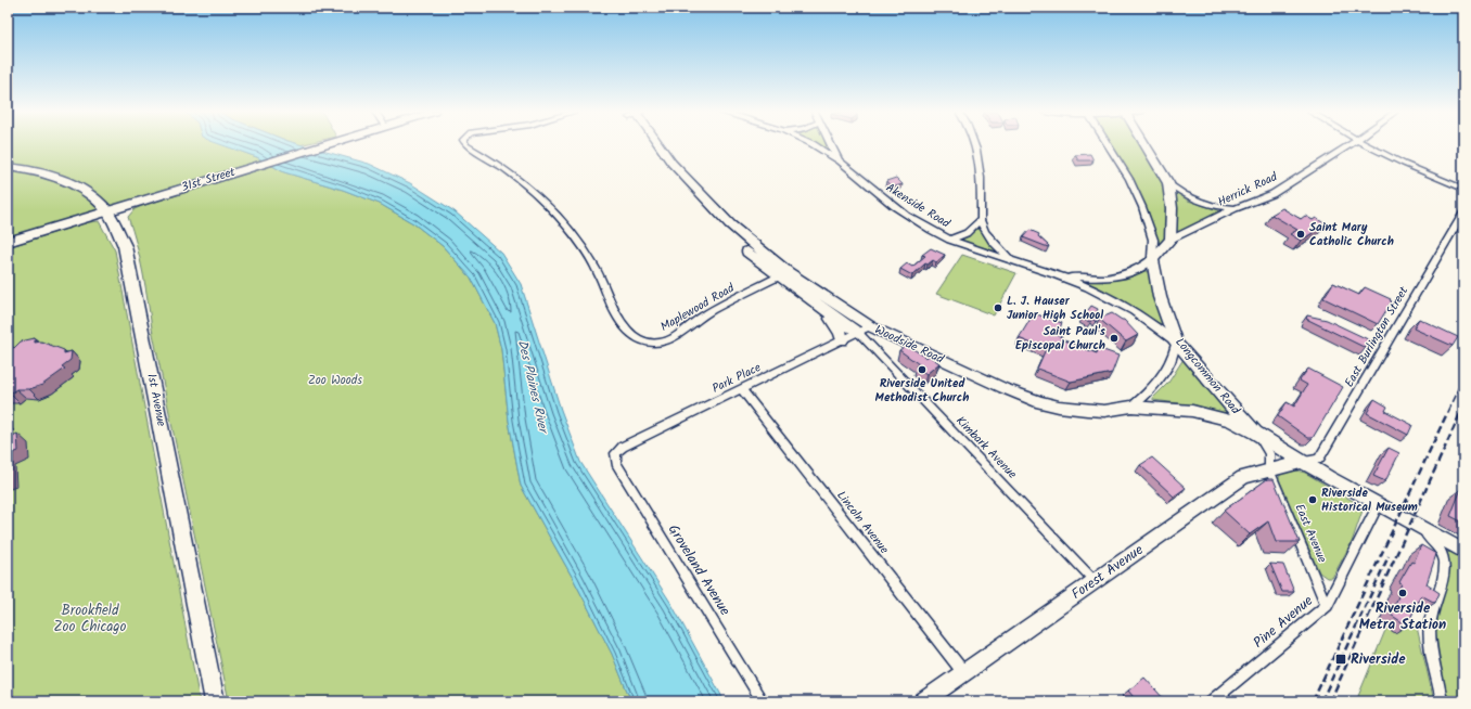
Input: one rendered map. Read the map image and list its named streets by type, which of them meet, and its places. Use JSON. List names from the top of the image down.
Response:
{
  "streets": {
    "main road": ["1st Avenue"],
    "street": [
      "31st Street",
      "Herrick Road",
      "Akenside Road",
      "Maplewood Road",
      "East Burlington Street",
      "Woodside Road",
      "Longcommon Road",
      "Park Place",
      "Kimbark Avenue",
      "Lincoln Avenue",
      "East Avenue",
      "Groveland Avenue",
      "Forest Avenue",
      "Pine Avenue"
    ]
  },
  "crossings": [
    ["31st Street", "1st Avenue"],
    ["Akenside Road", "Longcommon Road"],
    ["Maplewood Road", "Woodside Road"],
    ["East Burlington Street", "Longcommon Road"],
    ["East Burlington Street", "Forest Avenue"],
    ["Woodside Road", "Longcommon Road"],
    ["Woodside Road", "Park Place"],
    ["Woodside Road", "Kimbark Avenue"],
    ["Woodside Road", "East Avenue"],
    ["Longcommon Road", "East Avenue"],
    ["Longcommon Road", "Forest Avenue"],
    ["Longcommon Road", "Pine Avenue"],
    ["Park Place", "Kimbark Avenue"],
    ["Park Place", "Lincoln Avenue"],
    ["Park Place", "Groveland Avenue"],
    ["Kimbark Avenue", "Forest Avenue"],
    ["Lincoln Avenue", "Forest Avenue"],
    ["East Avenue", "Forest Avenue"],
    ["East Avenue", "Pine Avenue"]
  ],
  "water": ["Des Plaines River"],
  "parks": ["Zoo Woods", "Brookfield Zoo Chicago"],
  "places": {
    "other": [
      "Saint Mary Catholic Church",
      "L. J. Hauser Junior High School",
      "Saint Paul's Episcopal Church",
      "Riverside United Methodist Church",
      "Riverside Historical Museum",
      "Riverside Metra Station"
    ],
    "transit": ["Riverside"]
  }
}
